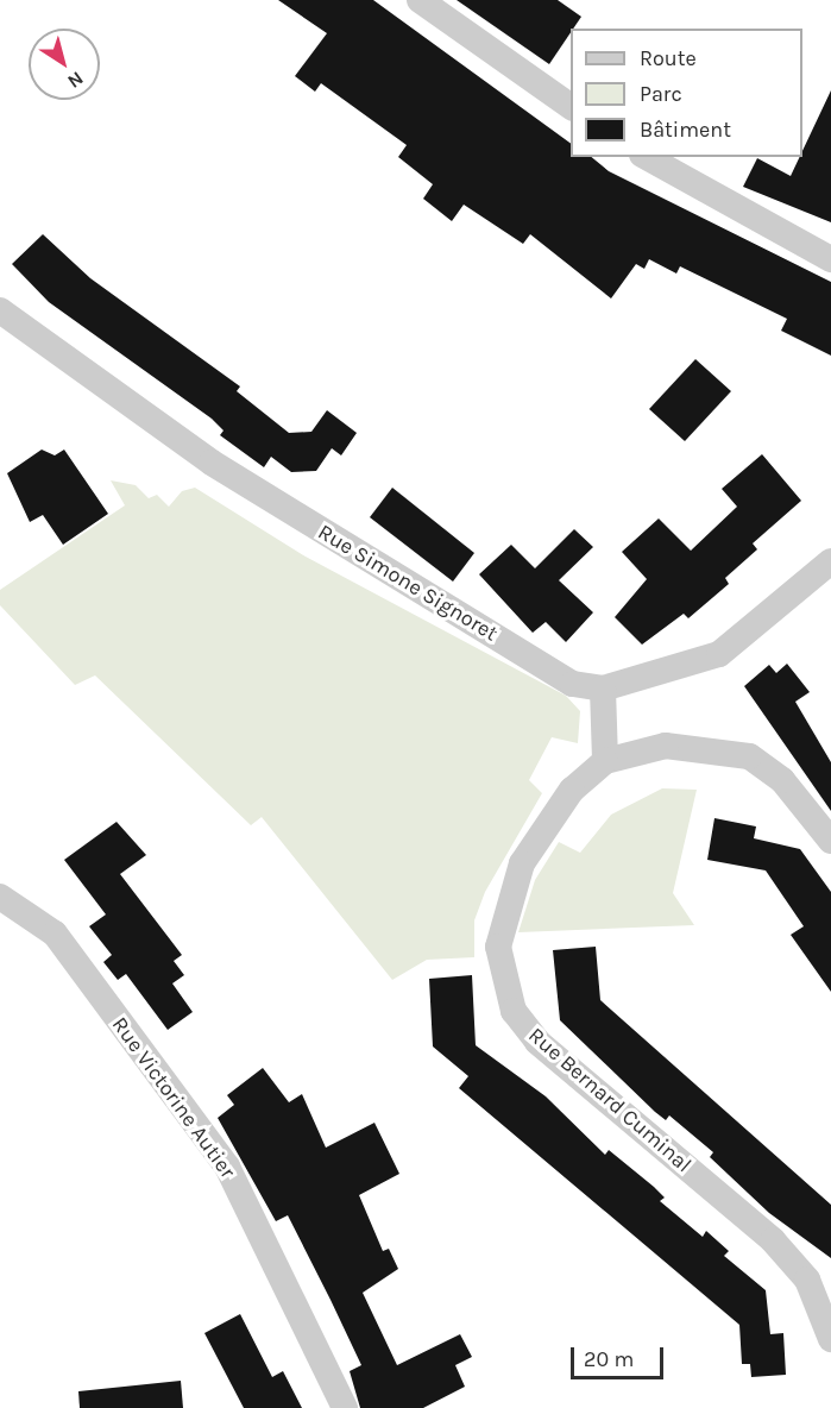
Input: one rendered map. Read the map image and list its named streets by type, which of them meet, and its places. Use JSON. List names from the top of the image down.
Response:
{
  "streets": {
    "street": ["Rue Simone Signoret", "Rue Victorine Autier", "Rue Bernard Cuminal"]
  },
  "legend": ["Route", "Parc", "Bâtiment"],
  "scale_bar": "20 m",
  "north": "bottom right"
}
